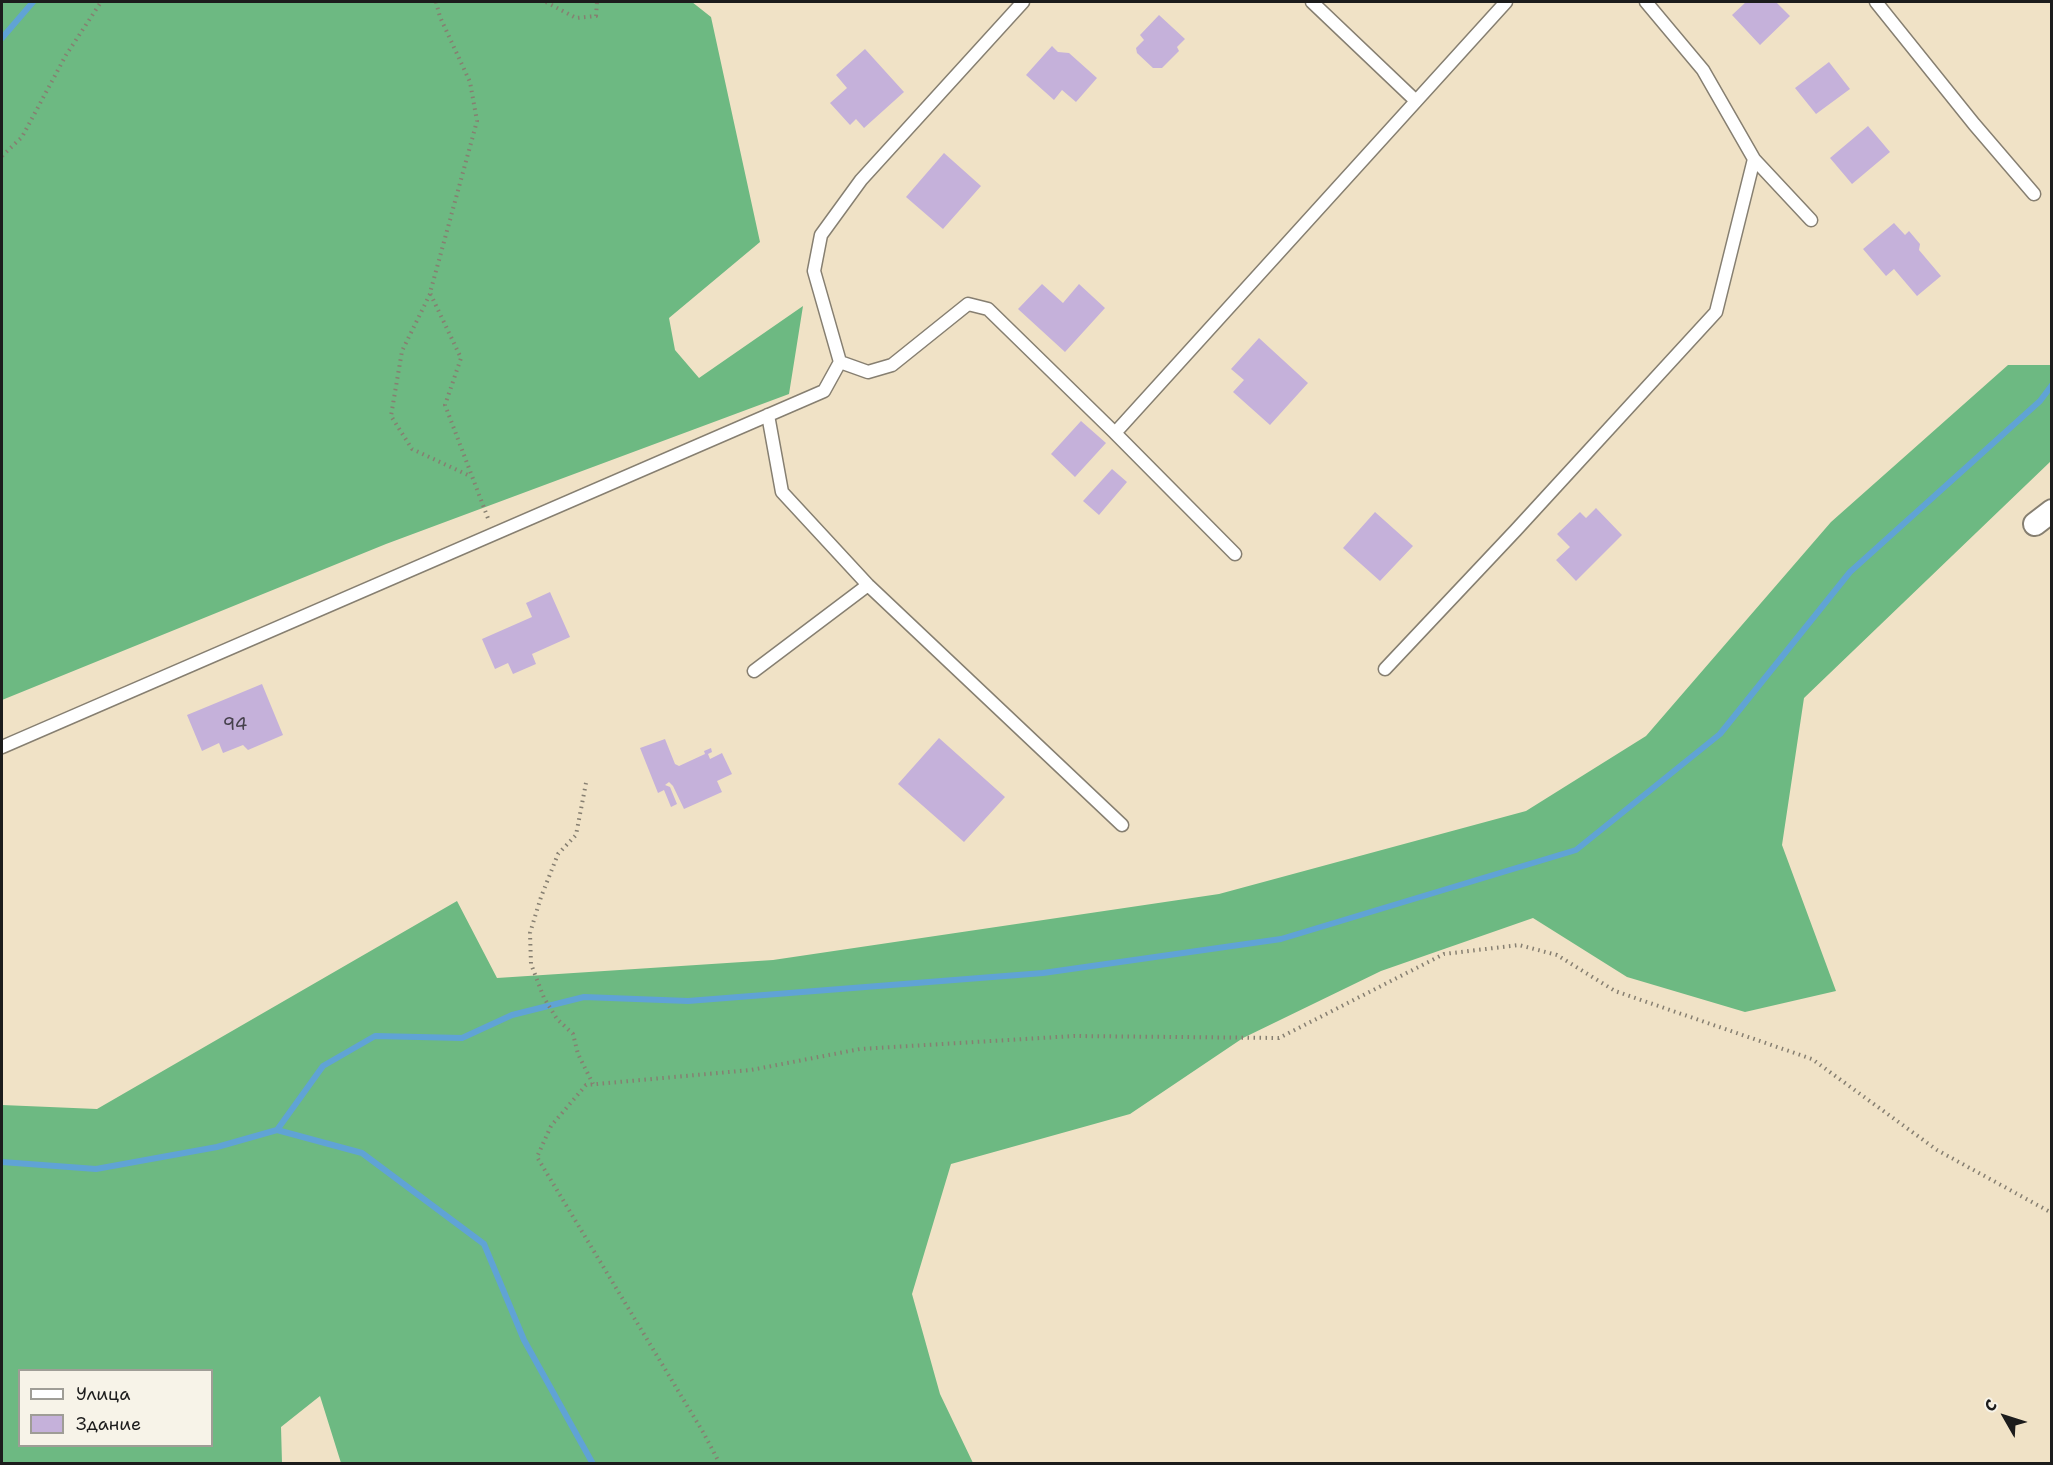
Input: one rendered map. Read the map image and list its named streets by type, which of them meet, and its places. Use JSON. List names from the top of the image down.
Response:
{
  "house_numbers": ["94"],
  "legend": ["Улица", "Здание"],
  "north": "top left"
}
